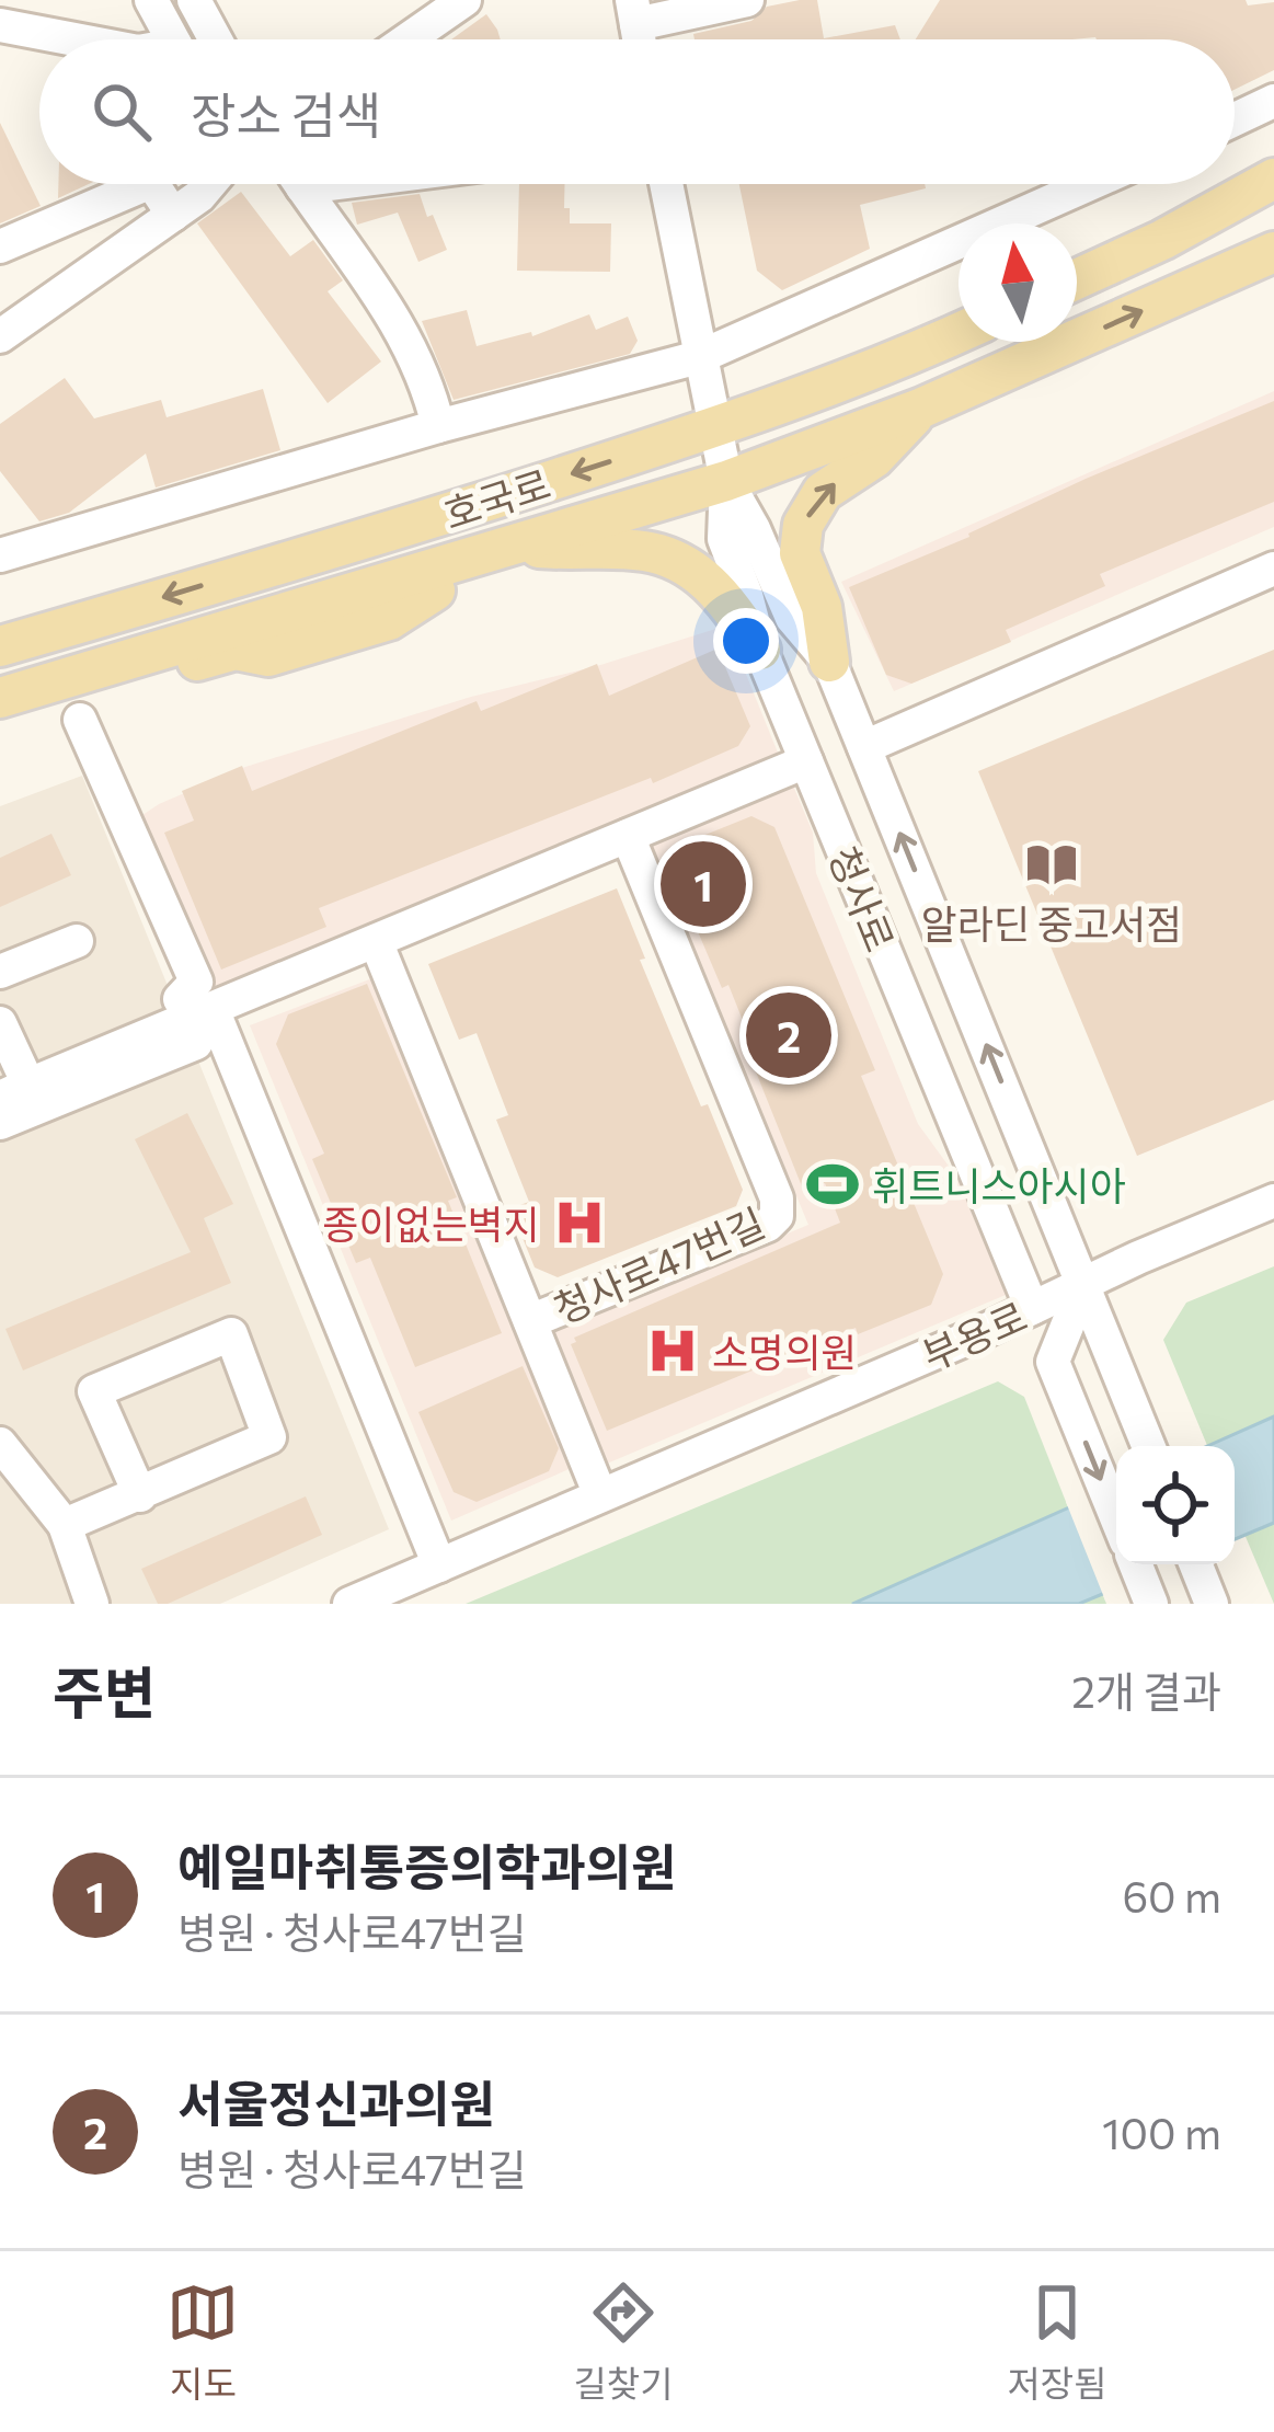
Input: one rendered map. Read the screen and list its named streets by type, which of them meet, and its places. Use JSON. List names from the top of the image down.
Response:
{
  "streets": {
    "main road": ["호국로"],
    "street": ["청사로", "청사로47번길", "부용로"]
  },
  "crossings": [
    ["호국로", "청사로"],
    ["청사로", "부용로"]
  ],
  "places": {
    "library": ["알라딘 중고서점"],
    "sports": ["휘트니스아시아"],
    "hospital": ["종이없는벽지", "소명의원"]
  },
  "north": "top",
  "page": {
    "search": "장소 검색",
    "pins": ["1", "2"],
    "heading": ["주변", "2개 결과"],
    "list": [
      {
        "mark": "1",
        "name": "예일마취통증의학과의원",
        "note": "병원 · 청사로47번길",
        "value": "60 m"
      },
      {
        "mark": "2",
        "name": "서울정신과의원",
        "note": "병원 · 청사로47번길",
        "value": "100 m"
      }
    ],
    "nav": ["지도", "길찾기", "저장됨"]
  }
}
